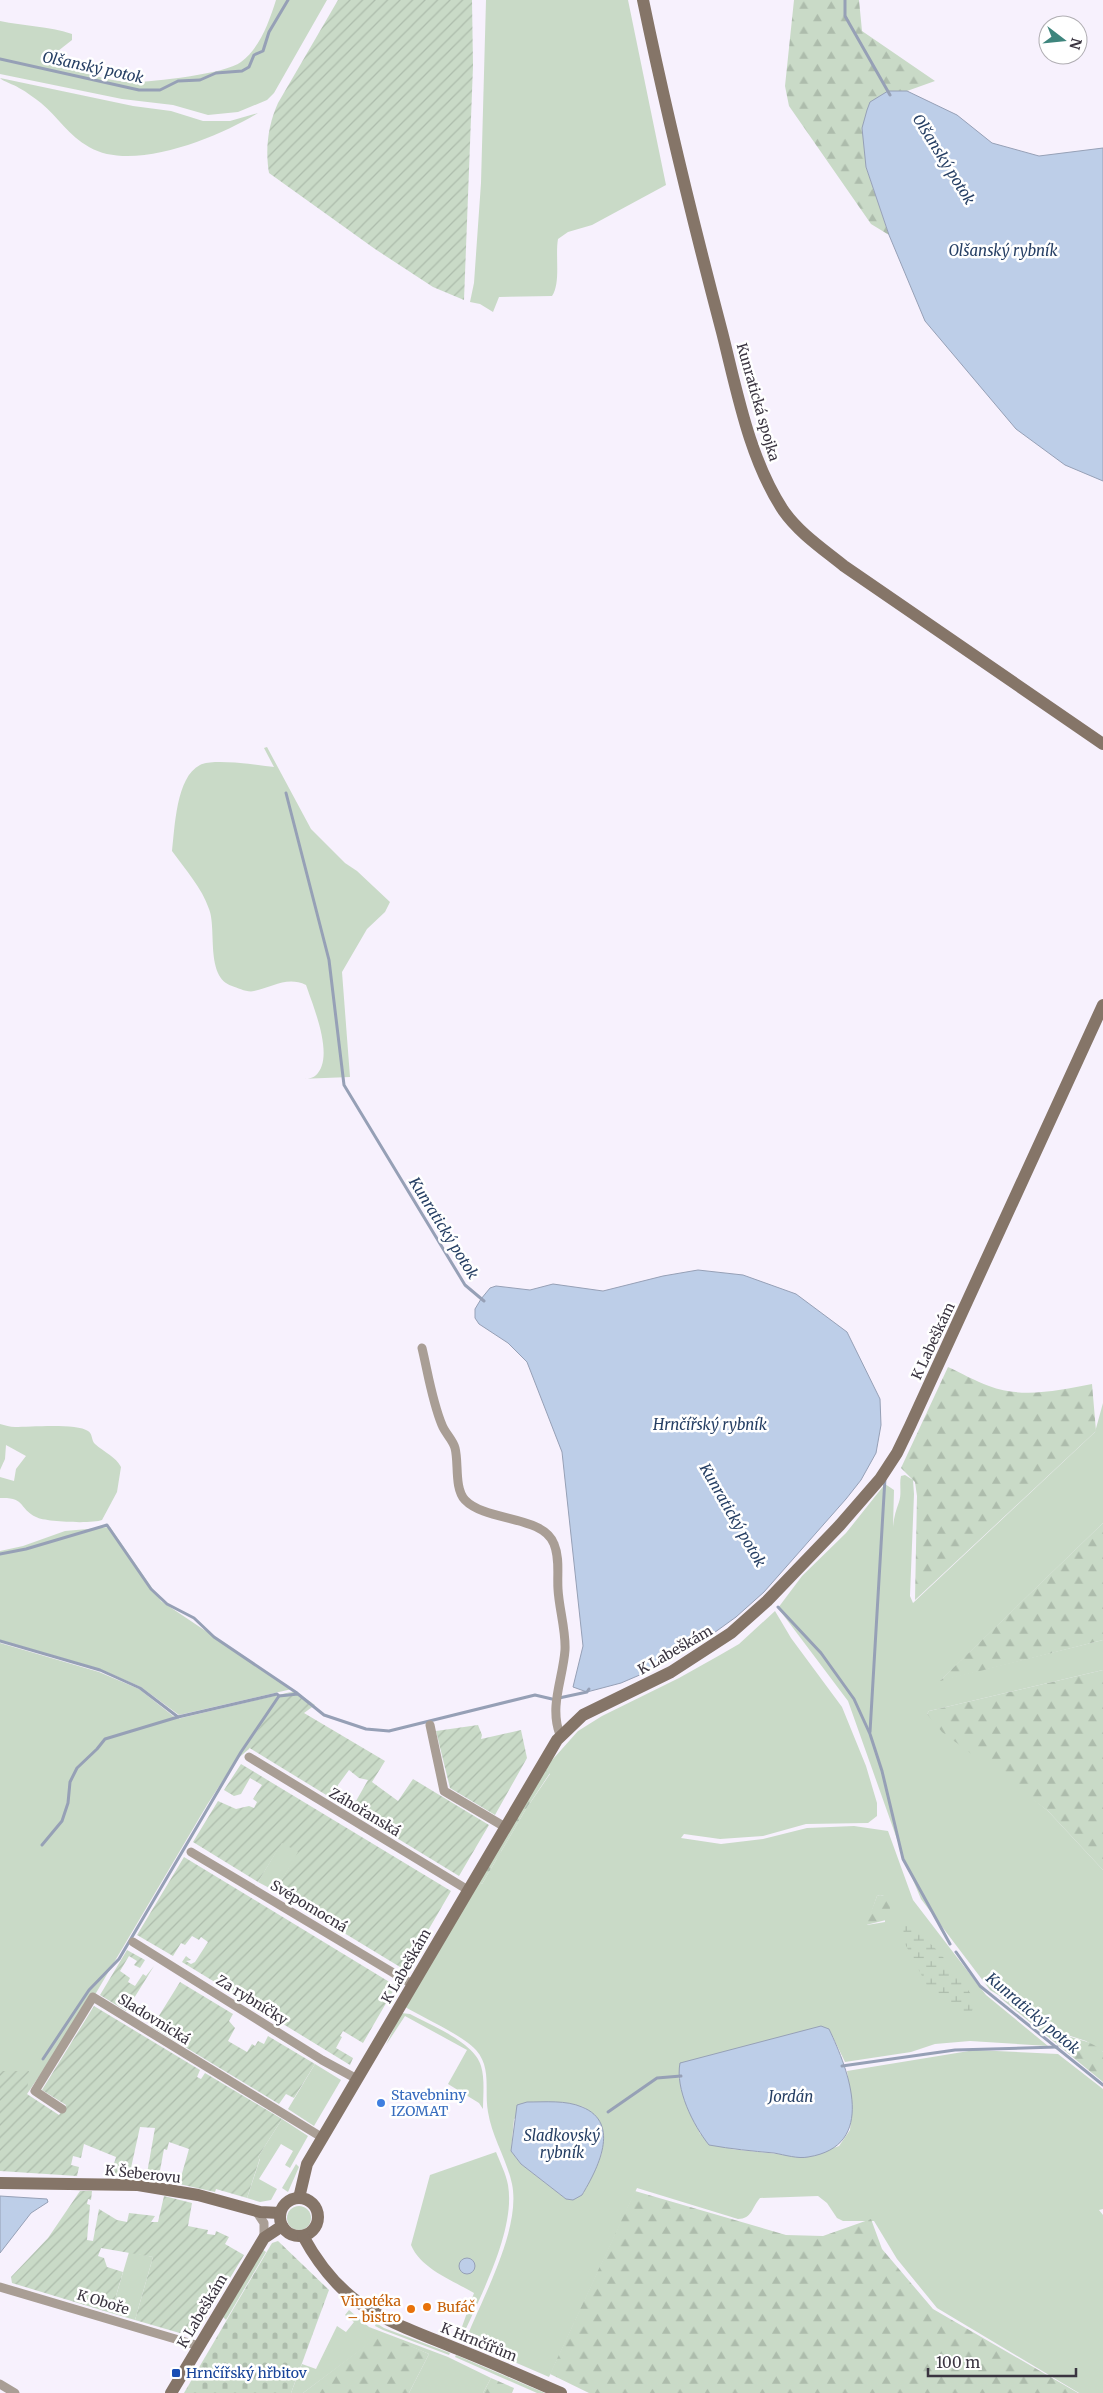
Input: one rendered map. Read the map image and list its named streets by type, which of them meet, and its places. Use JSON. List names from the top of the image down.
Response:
{
  "streets": {
    "street": [
      "Kunratická spojka",
      "K Labeškám",
      "Záhořanská",
      "Svépomocná",
      "Za rybníčky",
      "Sladovnická",
      "K Šeberovu",
      "K Oboře",
      "K Hrnčířům"
    ]
  },
  "crossings": [
    ["K Labeškám", "Záhořanská"],
    ["K Labeškám", "Svépomocná"],
    ["K Labeškám", "Za rybníčky"],
    ["K Labeškám", "Sladovnická"],
    ["K Labeškám", "K Šeberovu"],
    ["K Labeškám", "K Oboře"],
    ["K Labeškám", "K Hrnčířům"],
    ["K Šeberovu", "K Hrnčířům"]
  ],
  "water": [
    "Olšanský potok",
    "Olšanský rybník",
    "Kunratický potok",
    "Hrnčířský rybník",
    "Jordán",
    "Sladkovský rybník"
  ],
  "places": {
    "other": ["Stavebniny IZOMAT", "Bufáč", "Vinotéka – bistro"],
    "transit": ["Hrnčířský hřbitov"]
  },
  "scale_bar": "100 m",
  "north": "right"
}
